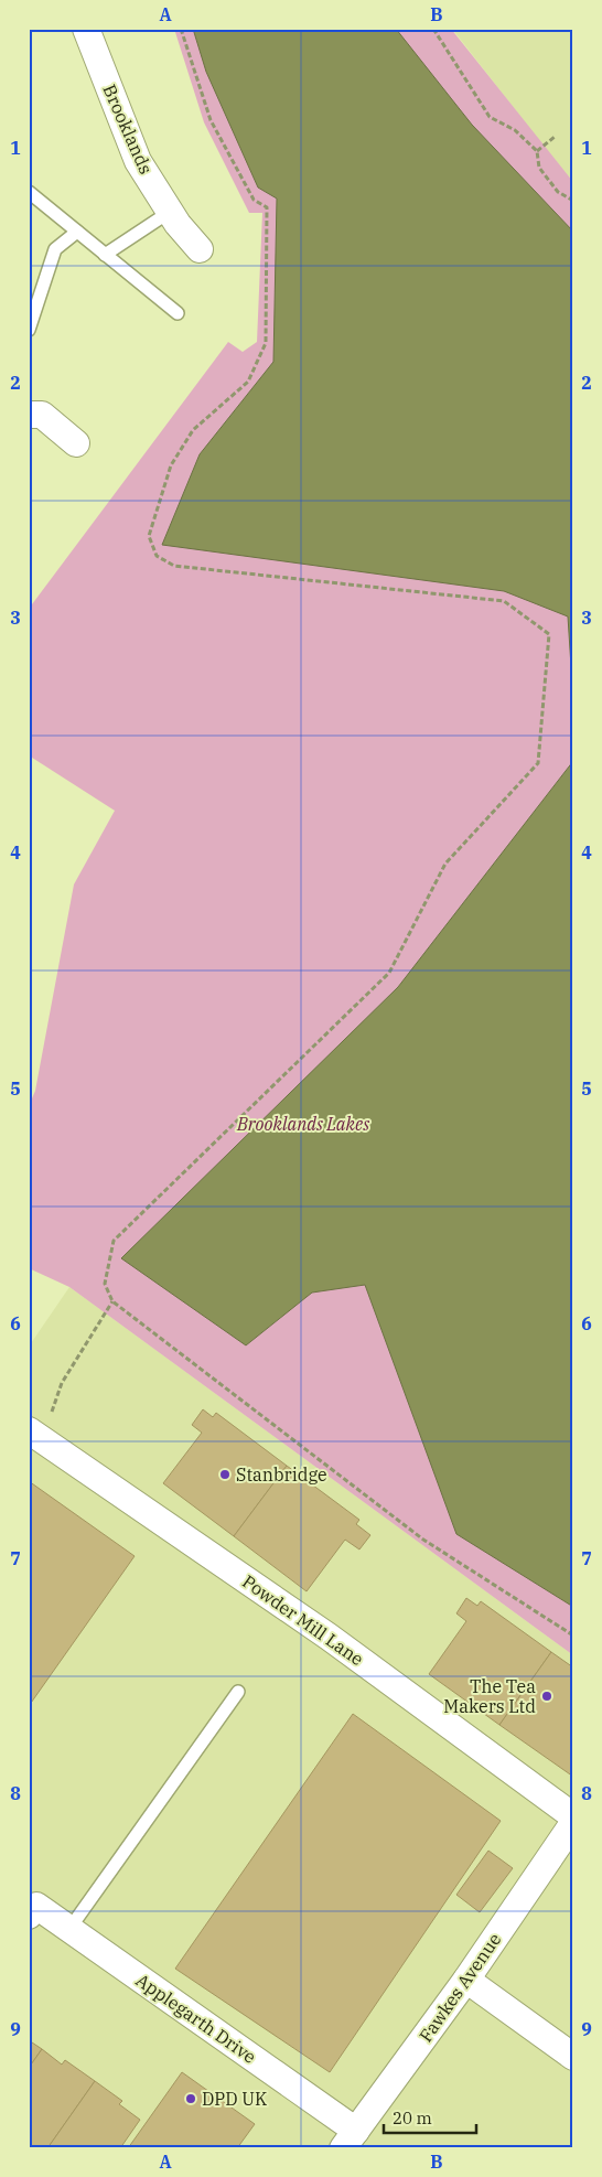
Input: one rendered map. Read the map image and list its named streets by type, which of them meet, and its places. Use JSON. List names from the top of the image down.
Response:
{
  "streets": {
    "street": [
      "Brooklands",
      "Powder Mill Lane",
      "Fawkes Avenue",
      "Applegarth Drive"
    ]
  },
  "crossings": [
    ["Fawkes Avenue", "Applegarth Drive"]
  ],
  "parks": ["Brooklands Lakes"],
  "places": ["Stanbridge", "The Tea Makers Ltd", "DPD UK"],
  "scale_bar": "20 m",
  "grid": {
    "columns": ["A", "B"],
    "rows": [
      "1",
      "2",
      "3",
      "4",
      "5",
      "6",
      "7",
      "8",
      "9"
    ]
  }
}
